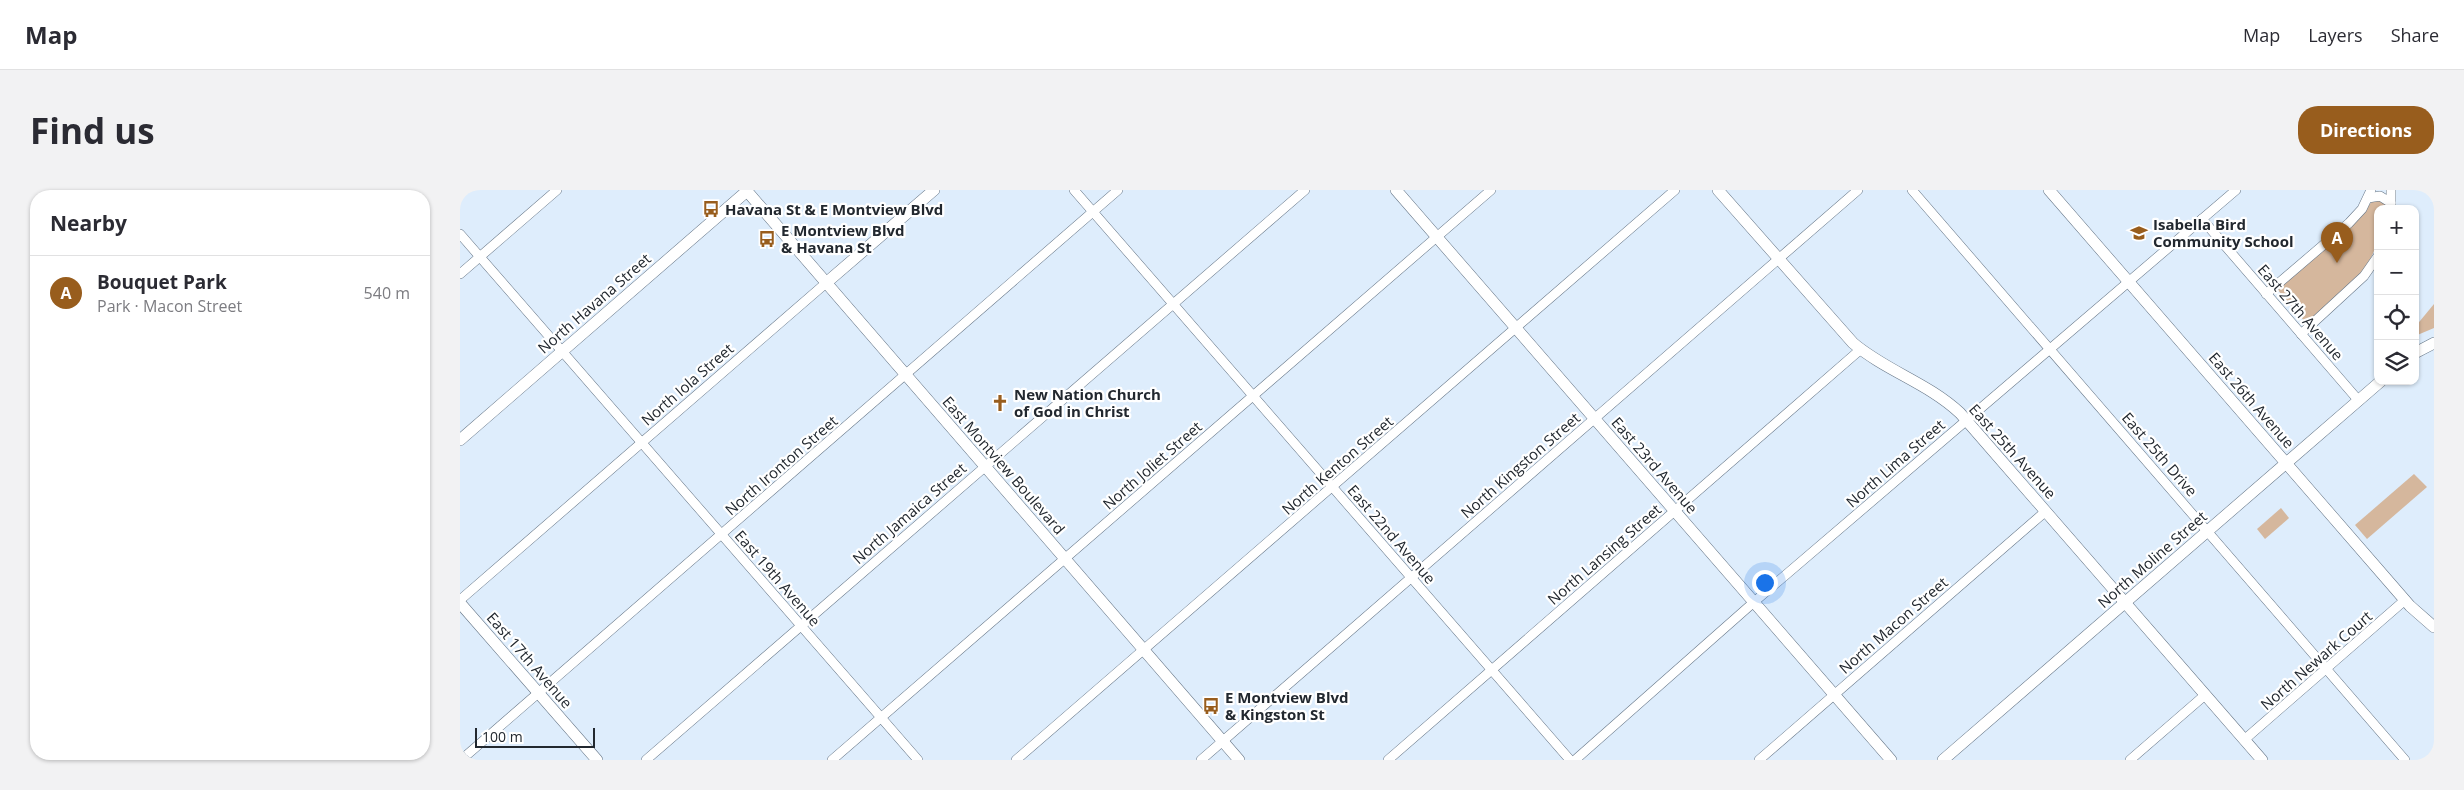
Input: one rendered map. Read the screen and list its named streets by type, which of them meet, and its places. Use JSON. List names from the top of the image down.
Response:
{
  "streets": {
    "street": [
      "North Havana Street",
      "East 27th Avenue",
      "North Iola Street",
      "East 26th Avenue",
      "East 25th Avenue",
      "East 25th Drive",
      "North Lima Street",
      "North Ironton Street",
      "East Montview Boulevard",
      "North Joliet Street",
      "North Kenton Street",
      "North Kingston Street",
      "East 23rd Avenue",
      "North Jamaica Street",
      "East 22nd Avenue",
      "North Lansing Street",
      "North Moline Street",
      "East 19th Avenue",
      "North Macon Street",
      "East 17th Avenue",
      "North Newark Court"
    ]
  },
  "crossings": [
    ["North Havana Street", "East Montview Boulevard"],
    ["North Havana Street", "East 19th Avenue"],
    ["East 27th Avenue", "North Lima Street"],
    ["East 27th Avenue", "North Moline Street"],
    ["North Iola Street", "East Montview Boulevard"],
    ["North Iola Street", "East 19th Avenue"],
    ["North Iola Street", "East 17th Avenue"],
    ["East 26th Avenue", "North Lima Street"],
    ["East 26th Avenue", "North Moline Street"],
    ["East 26th Avenue", "North Newark Court"],
    ["East 25th Avenue", "North Lima Street"],
    ["East 25th Avenue", "North Kingston Street"],
    ["East 25th Avenue", "North Lansing Street"],
    ["East 25th Avenue", "North Moline Street"],
    ["East 25th Avenue", "North Macon Street"],
    ["East 25th Avenue", "North Newark Court"],
    ["East 25th Drive", "North Lima Street"],
    ["East 25th Drive", "North Moline Street"],
    ["East 25th Drive", "North Newark Court"],
    ["North Lima Street", "East 23rd Avenue"],
    ["North Ironton Street", "East Montview Boulevard"],
    ["North Ironton Street", "East 22nd Avenue"],
    ["North Ironton Street", "East 19th Avenue"],
    ["North Ironton Street", "East 17th Avenue"],
    ["East Montview Boulevard", "North Joliet Street"],
    ["East Montview Boulevard", "North Kenton Street"],
    ["East Montview Boulevard", "North Kingston Street"],
    ["East Montview Boulevard", "North Jamaica Street"],
    ["North Joliet Street", "East 23rd Avenue"],
    ["North Joliet Street", "East 22nd Avenue"],
    ["North Joliet Street", "East 19th Avenue"],
    ["North Kenton Street", "East 23rd Avenue"],
    ["North Kenton Street", "East 22nd Avenue"],
    ["North Kingston Street", "East 23rd Avenue"],
    ["North Kingston Street", "East 22nd Avenue"],
    ["East 23rd Avenue", "North Lansing Street"],
    ["East 23rd Avenue", "North Macon Street"],
    ["North Jamaica Street", "East 22nd Avenue"],
    ["North Jamaica Street", "East 19th Avenue"],
    ["East 22nd Avenue", "North Lansing Street"]
  ],
  "places": {
    "bus stop": ["Havana St & E Montview Blvd", "E Montview Blvd & Havana St", "E Montview Blvd & Kingston St"],
    "school or university": ["Isabella Bird Community School"],
    "church": ["New Nation Church of God in Christ"]
  },
  "scale_bar": "100 m",
  "page": {
    "header": "Map",
    "nav": ["Map", "Layers", "Share"],
    "buttons": "Directions",
    "title": "Find us",
    "heading": "Nearby",
    "map_buttons": ["+", "−"],
    "pins": "A",
    "list": [
      {
        "mark": "A",
        "name": "Bouquet Park",
        "note": "Park · Macon Street",
        "value": "540 m"
      }
    ],
    "scale": "100 m"
  }
}
